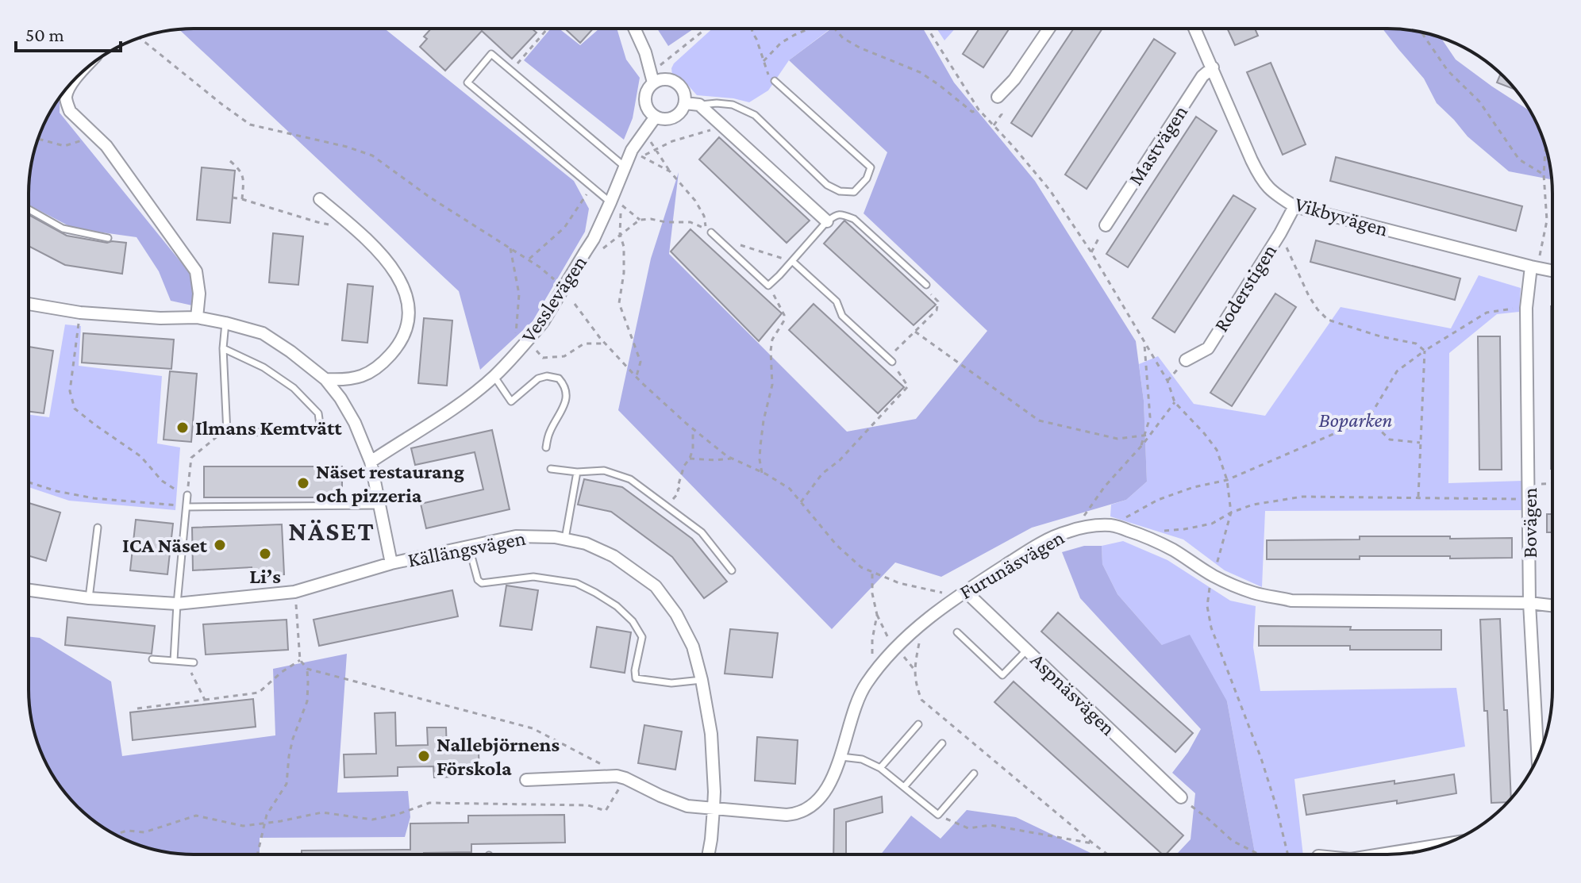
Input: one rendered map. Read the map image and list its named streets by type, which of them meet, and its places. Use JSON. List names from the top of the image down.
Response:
{
  "streets": {
    "street": [
      "Mastvägen",
      "Vikbyvägen",
      "Roderstigen",
      "Vesslevägen",
      "Bovägen",
      "Källängsvägen",
      "Furunäsvägen",
      "Aspnäsvägen"
    ]
  },
  "crossings": [
    ["Mastvägen", "Vikbyvägen"],
    ["Vikbyvägen", "Roderstigen"],
    ["Vikbyvägen", "Bovägen"],
    ["Vesslevägen", "Källängsvägen"],
    ["Bovägen", "Furunäsvägen"],
    ["Källängsvägen", "Furunäsvägen"],
    ["Furunäsvägen", "Aspnäsvägen"]
  ],
  "districts": ["NÄSET"],
  "parks": ["Boparken"],
  "places": [
    "Ilmans Kemtvätt",
    "Näset restaurang och pizzeria",
    "ICA Näset",
    "Li’s",
    "Nallebjörnens Förskola"
  ],
  "scale_bar": "50 m"
}
